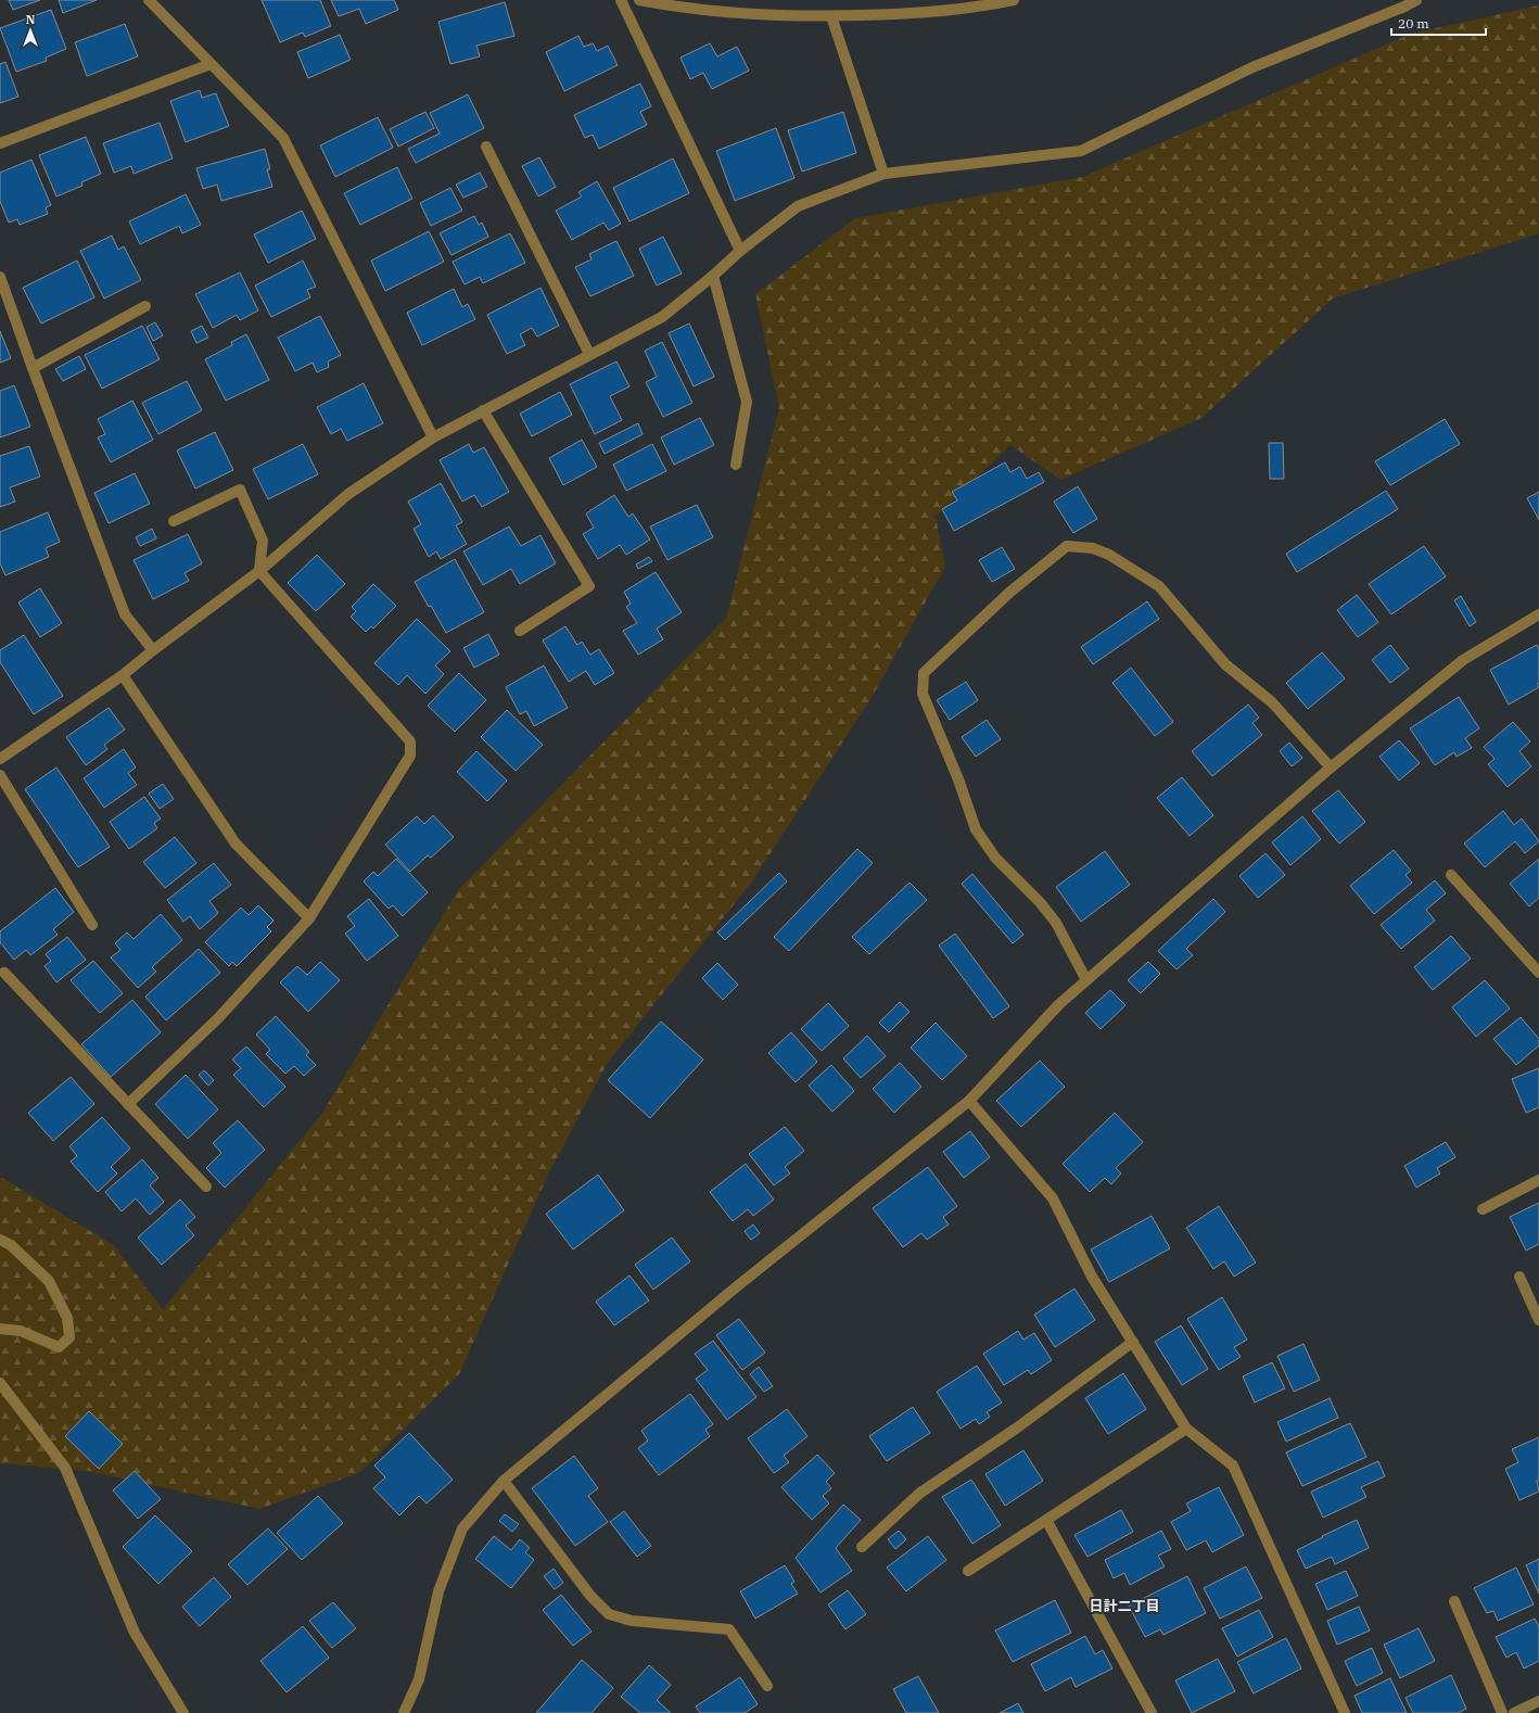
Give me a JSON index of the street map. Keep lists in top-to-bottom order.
{
  "districts": ["日計二丁目"],
  "scale_bar": "20 m",
  "north": "top"
}
